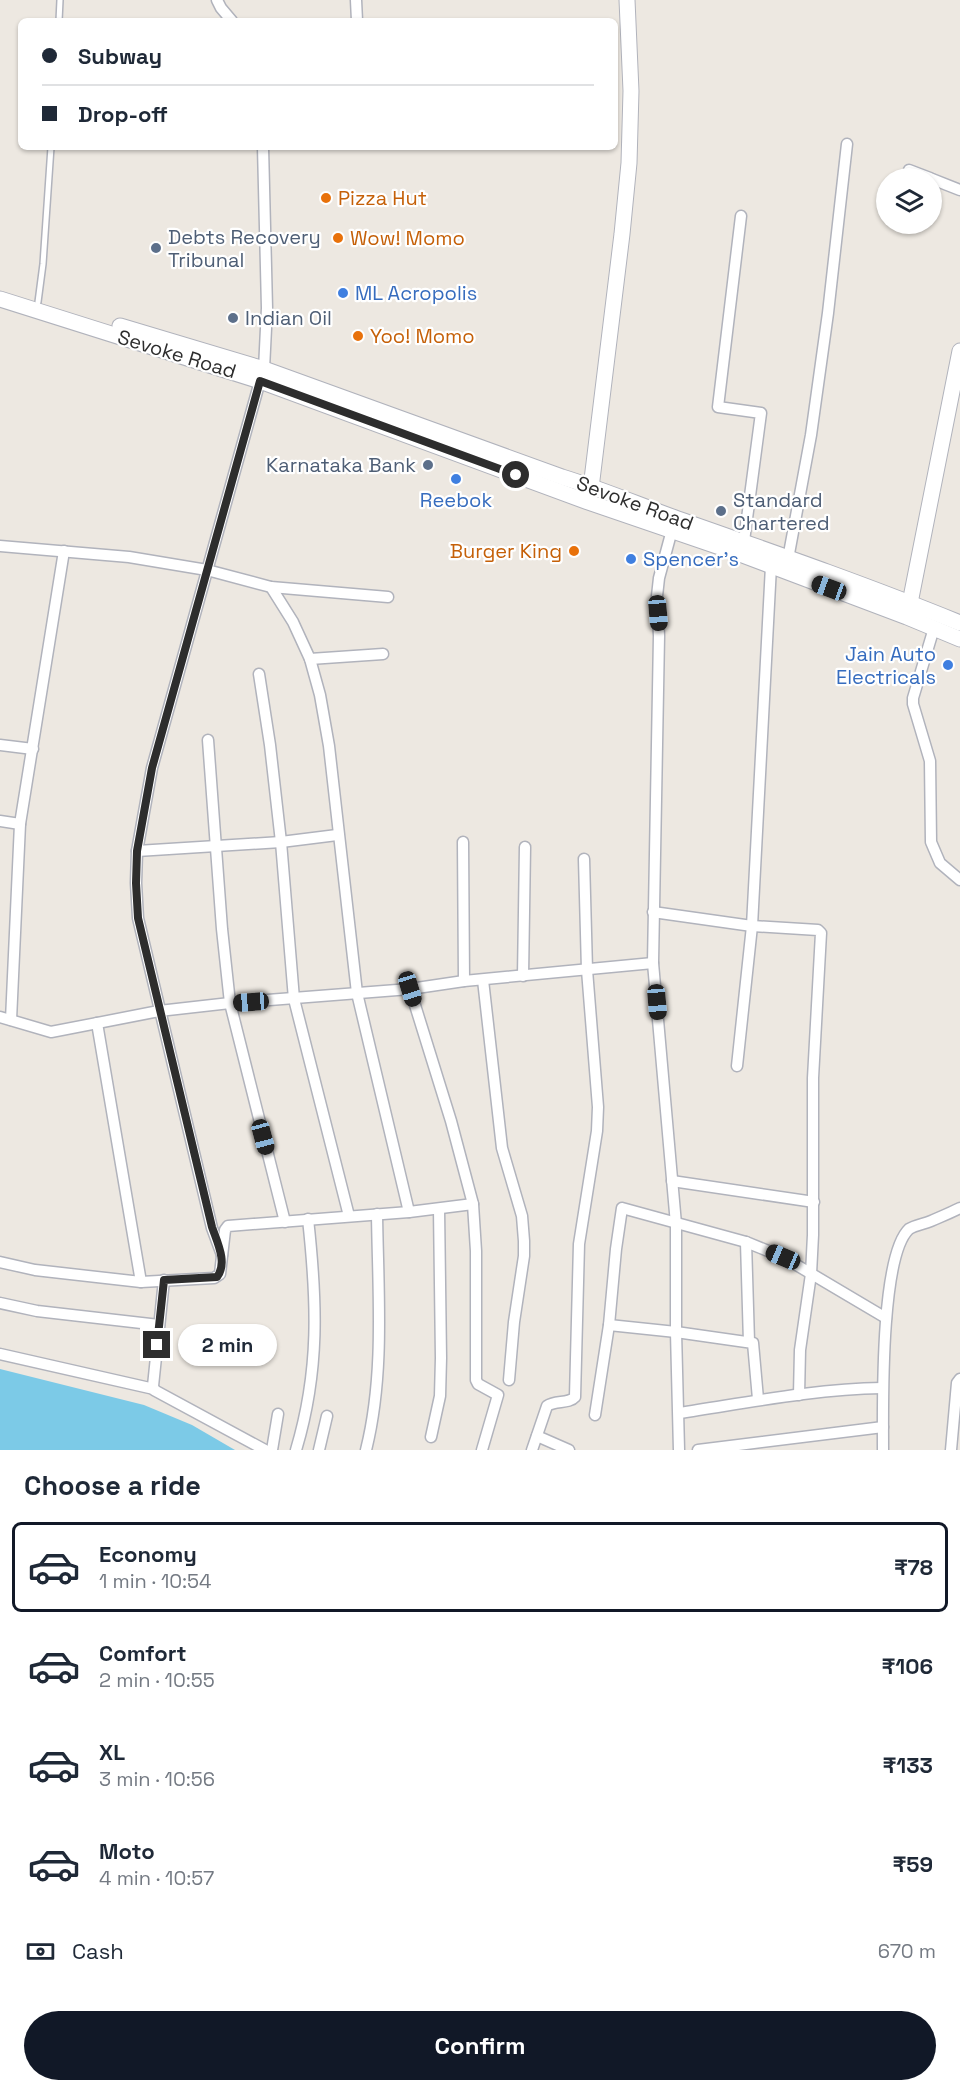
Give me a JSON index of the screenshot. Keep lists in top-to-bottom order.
{
  "streets": {
    "main road": ["Sevoke Road"]
  },
  "places": [
    "Pizza Hut",
    "Wow! Momo",
    "Debts Recovery Tribunal",
    "ML Acropolis",
    "Indian Oil",
    "Yoo! Momo",
    "Karnataka Bank",
    "Reebok",
    "Standard Chartered",
    "Burger King",
    "Spencer's",
    "Jain Auto Electricals"
  ],
  "page": {
    "banner": ["Subway", "Drop-off"],
    "bubble": "2 min",
    "heading": "Choose a ride",
    "list": [
      {
        "name": "Economy",
        "note": "1 min · 10:54",
        "value": "₹78"
      },
      {
        "name": "Comfort",
        "note": "2 min · 10:55",
        "value": "₹106"
      },
      {
        "name": "XL",
        "note": "3 min · 10:56",
        "value": "₹133"
      },
      {
        "name": "Moto",
        "note": "4 min · 10:57",
        "value": "₹59"
      }
    ],
    "pay": ["Cash", "670 m"],
    "buttons": "Confirm"
  }
}
